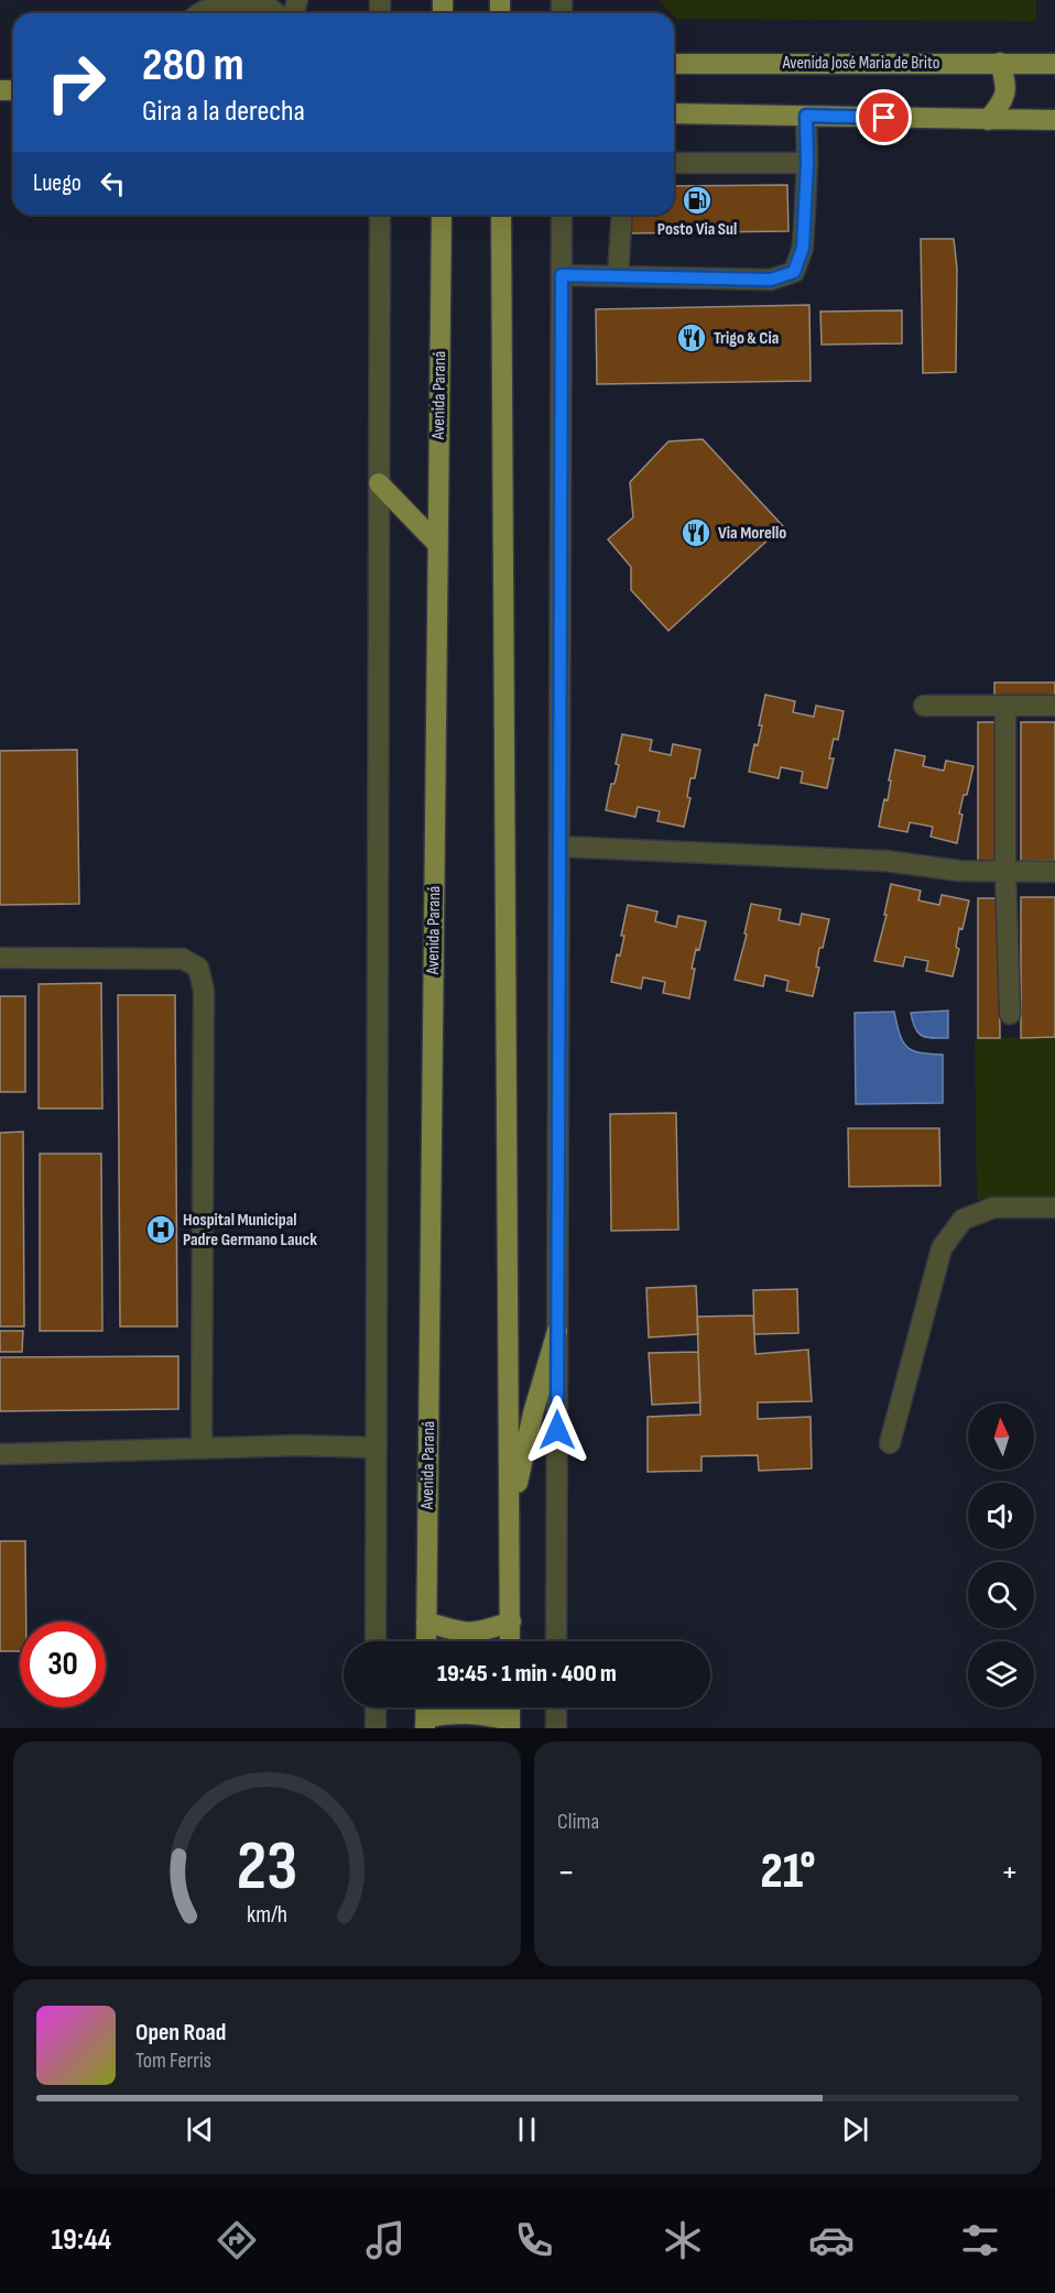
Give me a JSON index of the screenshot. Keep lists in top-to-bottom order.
{
  "streets": {
    "main road": ["Avenida José Maria de Brito", "Avenida Paraná"]
  },
  "places": {
    "fuel station": ["Posto Via Sul"],
    "restaurant": ["Trigo & Cia", "Via Morello"],
    "hospital": ["Hospital Municipal Padre Germano Lauck"]
  },
  "north": "top",
  "page": {
    "turn": ["280 m", "Gira a la derecha"],
    "then": "Luego",
    "limit": "30",
    "trip": "19:45 · 1 min · 400 m",
    "tile": "Clima",
    "heat": ["−", "21°", "+"],
    "song": ["Open Road", "Tom Ferris"],
    "tabs": "19:44",
    "gauge": ["23", "km/h"]
  }
}
